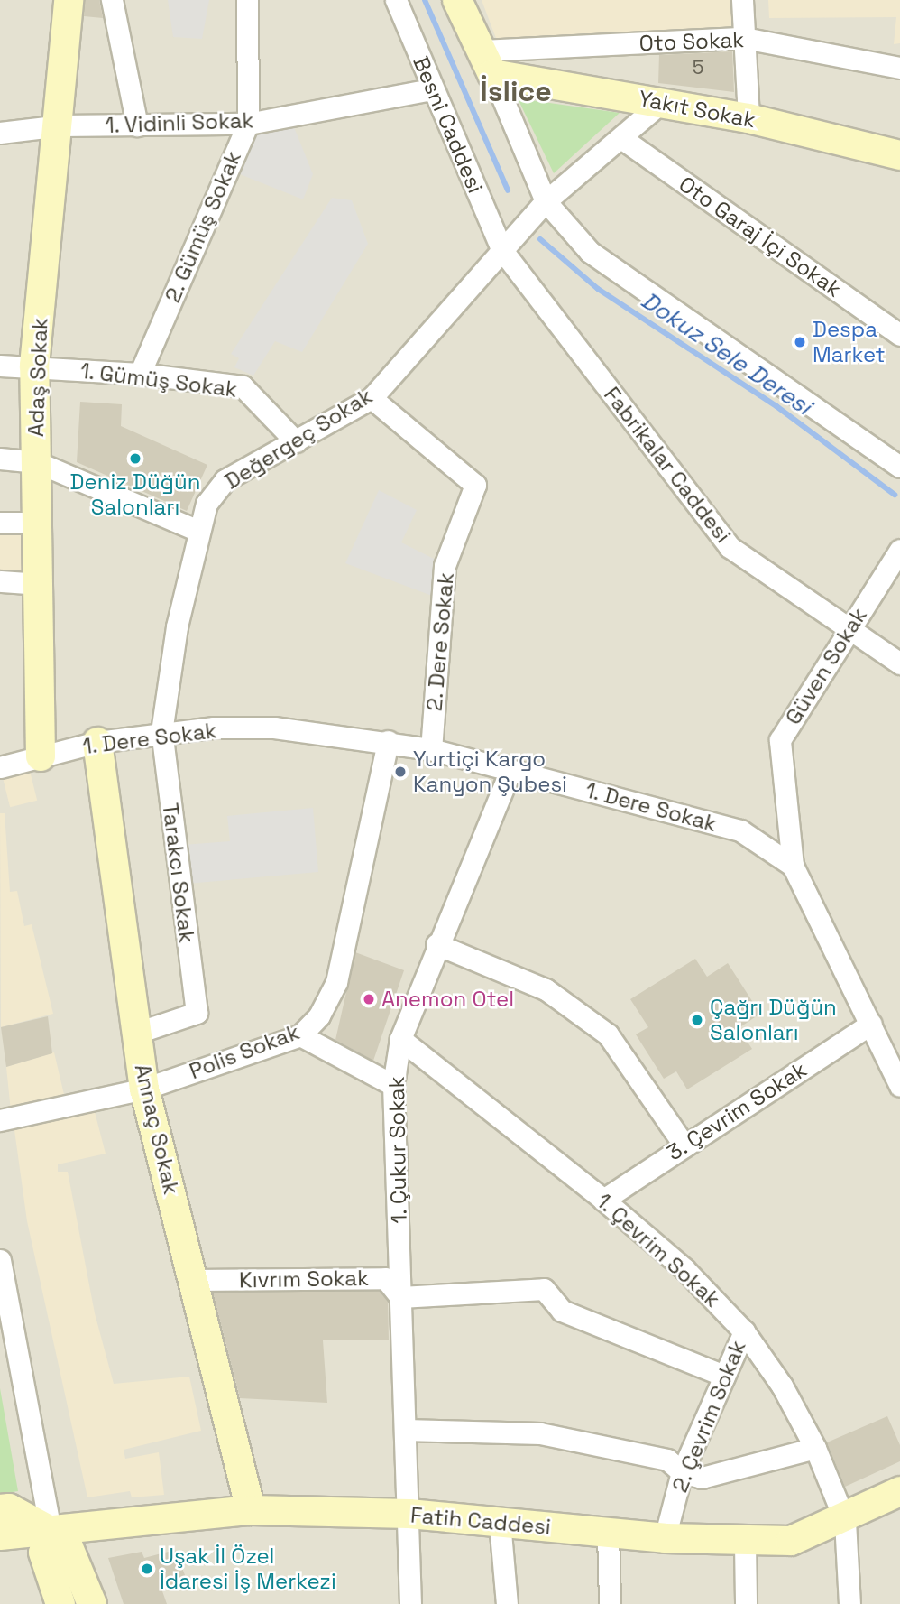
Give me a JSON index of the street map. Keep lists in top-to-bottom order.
{
  "streets": {
    "street": [
      "Oto Sokak",
      "Yakıt Sokak",
      "1. Vidinli Sokak",
      "Besni Caddesi",
      "2. Gümüş Sokak",
      "Oto Garaj İçi Sokak",
      "Adaş Sokak",
      "1. Gümüş Sokak",
      "Değergeç Sokak",
      "Fabrikalar Caddesi",
      "2. Dere Sokak",
      "Güven Sokak",
      "1. Dere Sokak",
      "Tarakcı Sokak",
      "Polis Sokak",
      "3. Çevrim Sokak",
      "Annaç Sokak",
      "1. Çukur Sokak",
      "1. Çevrim Sokak",
      "Kıvrım Sokak",
      "2. Çevrim Sokak",
      "Fatih Caddesi"
    ]
  },
  "crossings": [
    ["Oto Sokak", "Yakıt Sokak"],
    ["Yakıt Sokak", "Değergeç Sokak"],
    ["1. Vidinli Sokak", "Besni Caddesi"],
    ["1. Vidinli Sokak", "2. Gümüş Sokak"],
    ["1. Vidinli Sokak", "Adaş Sokak"],
    ["Besni Caddesi", "Değergeç Sokak"],
    ["Besni Caddesi", "Fabrikalar Caddesi"],
    ["2. Gümüş Sokak", "1. Gümüş Sokak"],
    ["Oto Garaj İçi Sokak", "Değergeç Sokak"],
    ["Adaş Sokak", "1. Gümüş Sokak"],
    ["Adaş Sokak", "1. Dere Sokak"],
    ["1. Gümüş Sokak", "Değergeç Sokak"],
    ["Değergeç Sokak", "Fabrikalar Caddesi"],
    ["Değergeç Sokak", "2. Dere Sokak"],
    ["Değergeç Sokak", "1. Dere Sokak"],
    ["Değergeç Sokak", "Tarakcı Sokak"],
    ["Fabrikalar Caddesi", "Güven Sokak"],
    ["2. Dere Sokak", "1. Dere Sokak"],
    ["Güven Sokak", "1. Dere Sokak"],
    ["1. Dere Sokak", "Tarakcı Sokak"],
    ["1. Dere Sokak", "Polis Sokak"],
    ["1. Dere Sokak", "3. Çevrim Sokak"],
    ["1. Dere Sokak", "Annaç Sokak"],
    ["1. Dere Sokak", "1. Çukur Sokak"],
    ["Tarakcı Sokak", "Annaç Sokak"],
    ["Polis Sokak", "Annaç Sokak"],
    ["3. Çevrim Sokak", "1. Çevrim Sokak"],
    ["Annaç Sokak", "Kıvrım Sokak"],
    ["Annaç Sokak", "Fatih Caddesi"],
    ["1. Çukur Sokak", "1. Çevrim Sokak"],
    ["1. Çukur Sokak", "Kıvrım Sokak"],
    ["1. Çukur Sokak", "Fatih Caddesi"],
    ["1. Çevrim Sokak", "2. Çevrim Sokak"],
    ["1. Çevrim Sokak", "Fatih Caddesi"],
    ["Kıvrım Sokak", "2. Çevrim Sokak"],
    ["2. Çevrim Sokak", "Fatih Caddesi"]
  ],
  "districts": ["İslice"],
  "water": ["Dokuz Sele Deresi"],
  "places": [
    "Despa Market",
    "Deniz Düğün Salonları",
    "Yurtiçi Kargo Kanyon Şubesi",
    "Anemon Otel",
    "Çağrı Düğün Salonları",
    "Uşak İl Özel İdaresi İş Merkezi"
  ],
  "house_numbers": ["5"]
}
